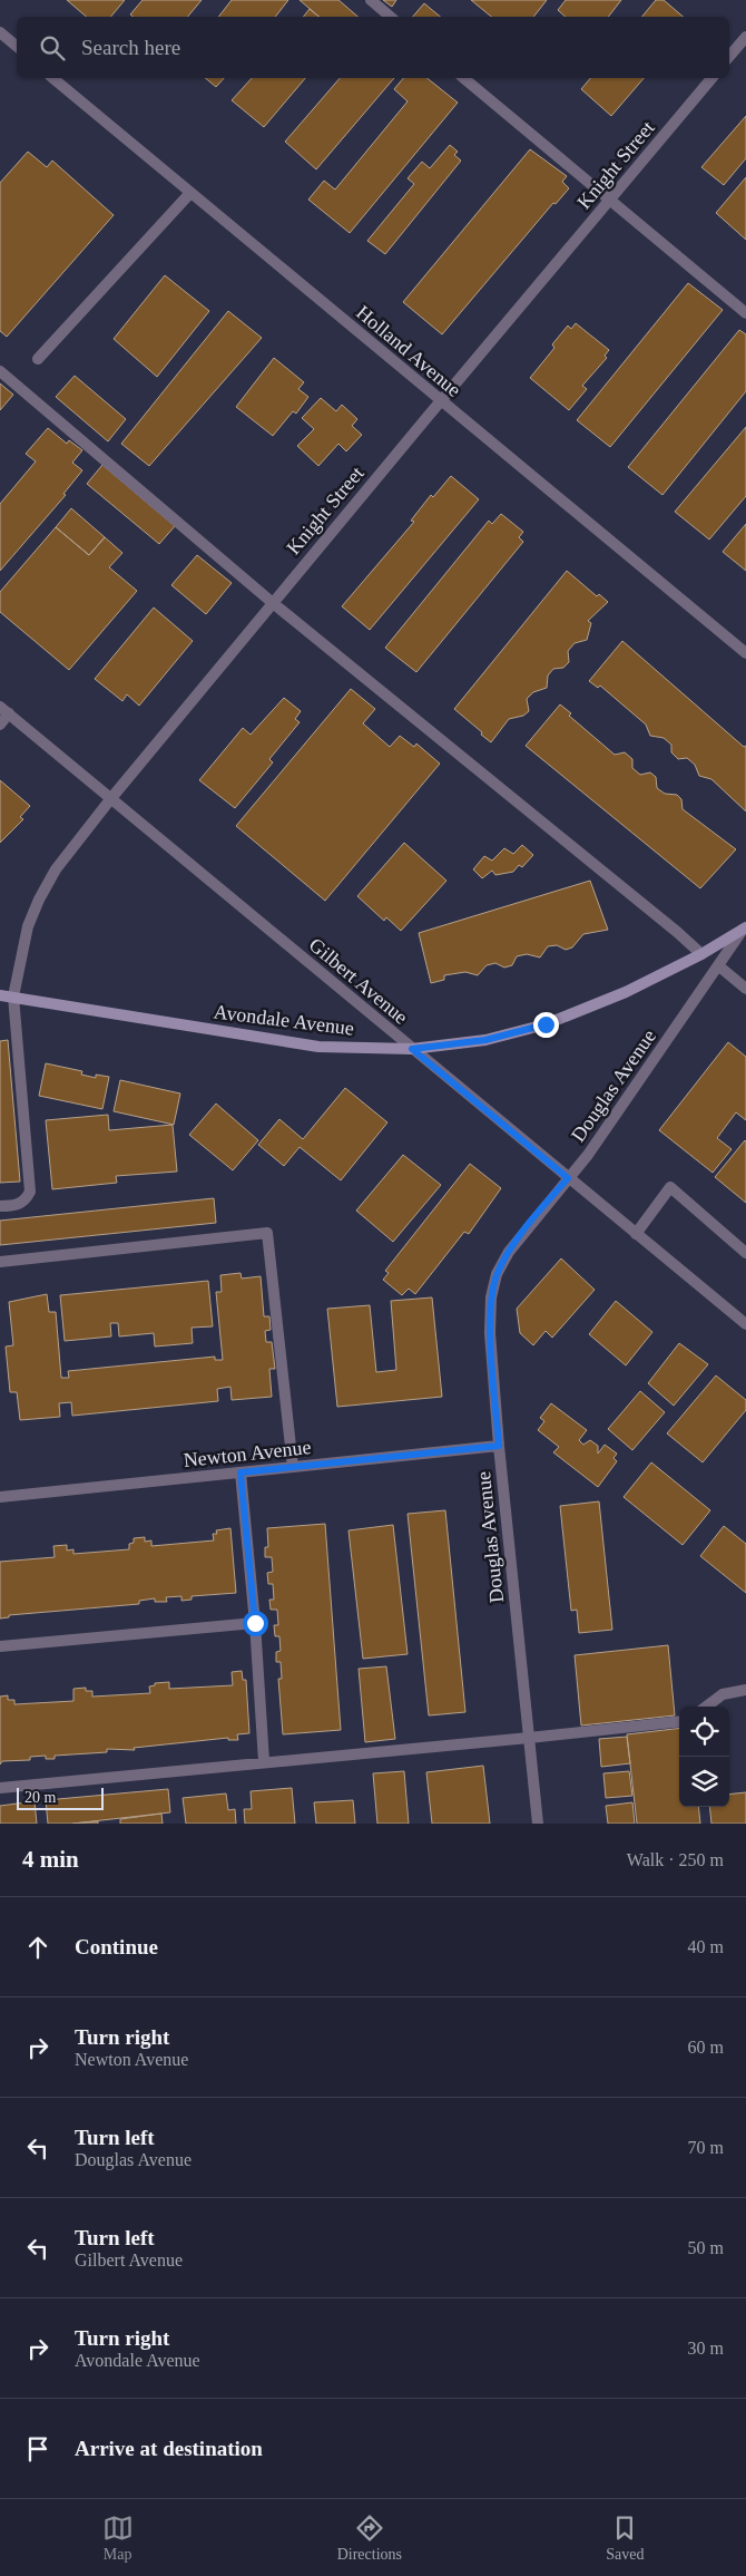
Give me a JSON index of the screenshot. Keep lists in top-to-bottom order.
{
  "streets": {
    "main road": ["Avondale Avenue"],
    "street": [
      "Knight Street",
      "Holland Avenue",
      "Gilbert Avenue",
      "Douglas Avenue",
      "Newton Avenue"
    ]
  },
  "crossings": [
    ["Knight Street", "Holland Avenue"],
    ["Knight Street", "Gilbert Avenue"],
    ["Knight Street", "Avondale Avenue"],
    ["Gilbert Avenue", "Avondale Avenue"],
    ["Gilbert Avenue", "Douglas Avenue"],
    ["Avondale Avenue", "Douglas Avenue"],
    ["Douglas Avenue", "Newton Avenue"]
  ],
  "scale_bar": "20 m",
  "page": {
    "search": "Search here",
    "scale": "20 m",
    "heading": ["4 min", "Walk · 250 m"],
    "list": [
      ["Continue", "40 m"],
      ["Turn right", "Newton Avenue", "60 m"],
      ["Turn left", "Douglas Avenue", "70 m"],
      ["Turn left", "Gilbert Avenue", "50 m"],
      ["Turn right", "Avondale Avenue", "30 m"],
      "Arrive at destination"
    ],
    "nav": ["Map", "Directions", "Saved"]
  }
}
